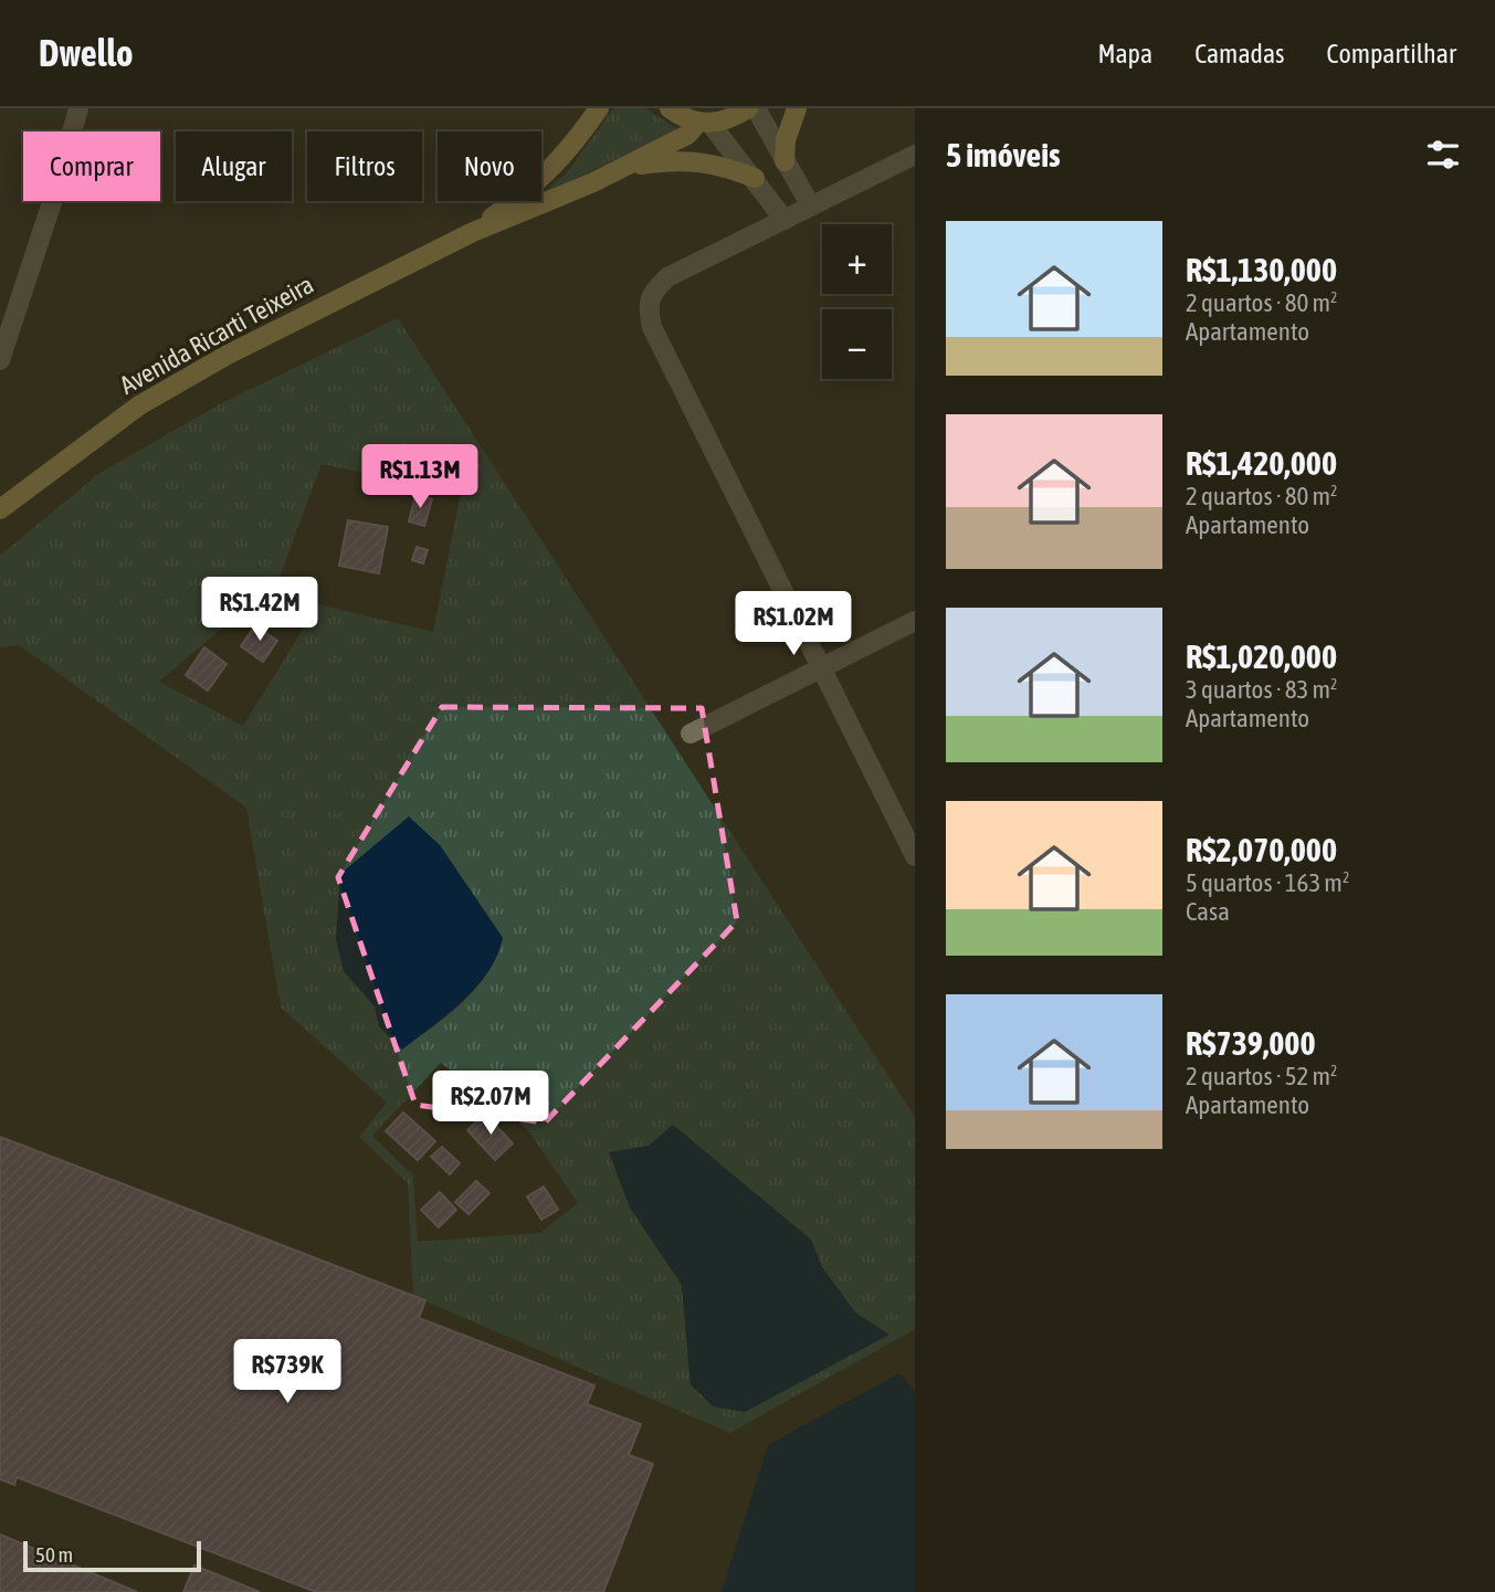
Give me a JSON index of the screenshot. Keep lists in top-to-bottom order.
{
  "streets": {
    "main road": ["Avenida Ricarti Teixeira"]
  },
  "scale_bar": "50 m",
  "page": {
    "header": "Dwello",
    "nav": ["Mapa", "Camadas", "Compartilhar"],
    "heading": "5 imóveis",
    "chip": [
      "Comprar",
      "Alugar",
      "Filtros",
      "Novo"
    ],
    "list": [
      {
        "name": "R$1,130,000",
        "note": "2 quartos · 80 m² · Apartamento"
      },
      {
        "name": "R$1,420,000",
        "note": "2 quartos · 80 m² · Apartamento"
      },
      {
        "name": "R$1,020,000",
        "note": "3 quartos · 83 m² · Apartamento"
      },
      {
        "name": "R$2,070,000",
        "note": "5 quartos · 163 m² · Casa"
      },
      {
        "name": "R$739,000",
        "note": "2 quartos · 52 m² · Apartamento"
      }
    ],
    "map_buttons": ["+", "−"],
    "price": [
      "R$1.13M",
      "R$1.42M",
      "R$1.02M",
      "R$2.07M",
      "R$739K"
    ],
    "scale": "50 m"
  }
}
